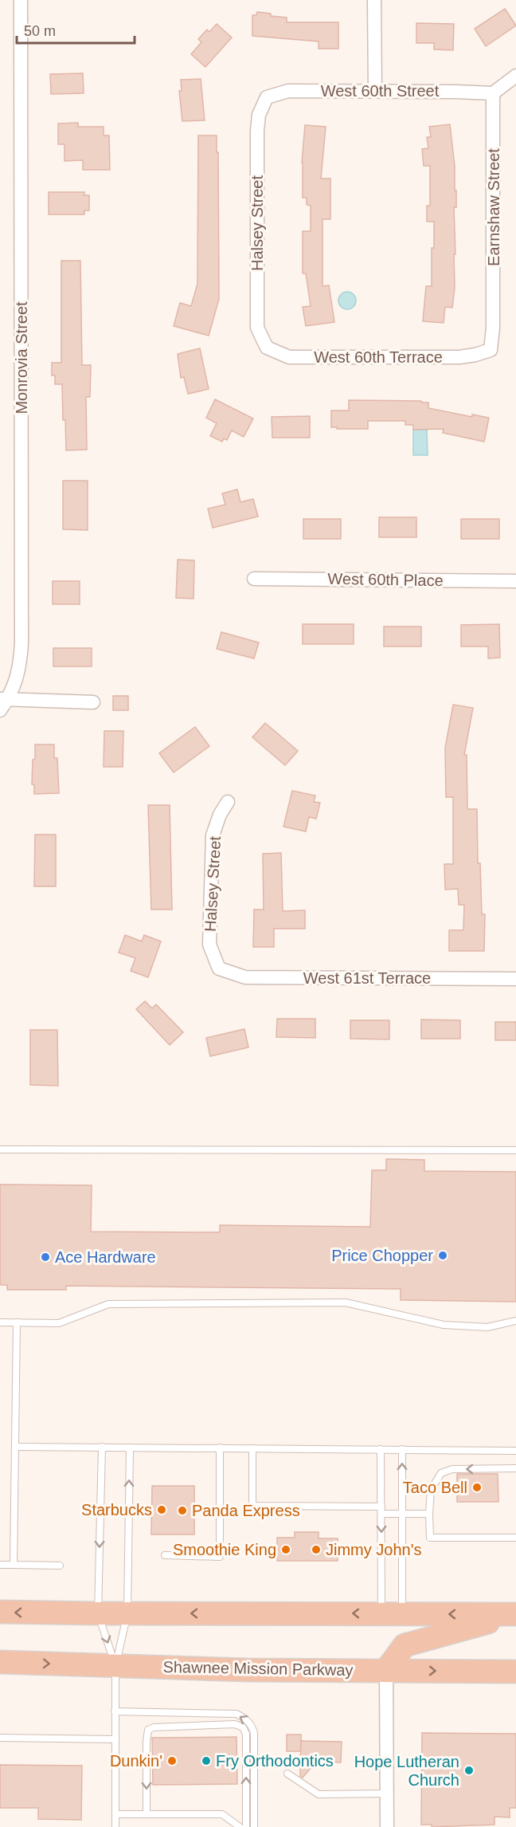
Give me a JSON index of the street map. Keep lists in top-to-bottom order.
{
  "streets": {
    "highway": ["Shawnee Mission Parkway"],
    "street": [
      "West 60th Street",
      "Earnshaw Street",
      "Halsey Street",
      "West 60th Terrace",
      "Monrovia Street",
      "West 60th Place",
      "West 61st Terrace"
    ]
  },
  "crossings": [
    ["West 60th Street", "Earnshaw Street"],
    ["West 60th Street", "Halsey Street"],
    ["Earnshaw Street", "West 60th Terrace"],
    ["Halsey Street", "West 60th Terrace"],
    ["Halsey Street", "West 61st Terrace"]
  ],
  "places": [
    "Price Chopper",
    "Ace Hardware",
    "Taco Bell",
    "Starbucks",
    "Panda Express",
    "Smoothie King",
    "Jimmy John's",
    "Dunkin'",
    "Fry Orthodontics",
    "Hope Lutheran Church"
  ],
  "scale_bar": "50 m"
}
